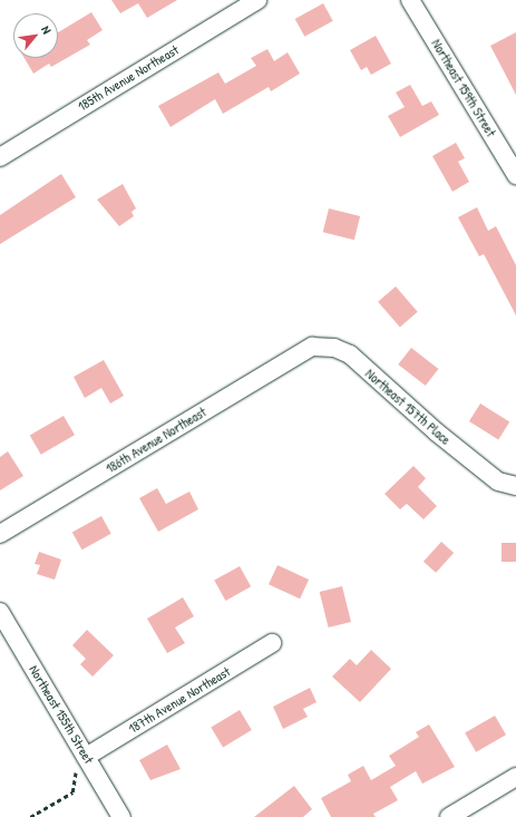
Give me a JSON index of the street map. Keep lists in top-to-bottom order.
{
  "streets": {
    "street": [
      "185th Avenue Northeast",
      "Northeast 159th Street",
      "Northeast 157th Place",
      "186th Avenue Northeast",
      "187th Avenue Northeast",
      "Northeast 155th Street"
    ]
  },
  "crossings": [
    ["Northeast 157th Place", "186th Avenue Northeast"],
    ["187th Avenue Northeast", "Northeast 155th Street"]
  ],
  "north": "top right"
}
